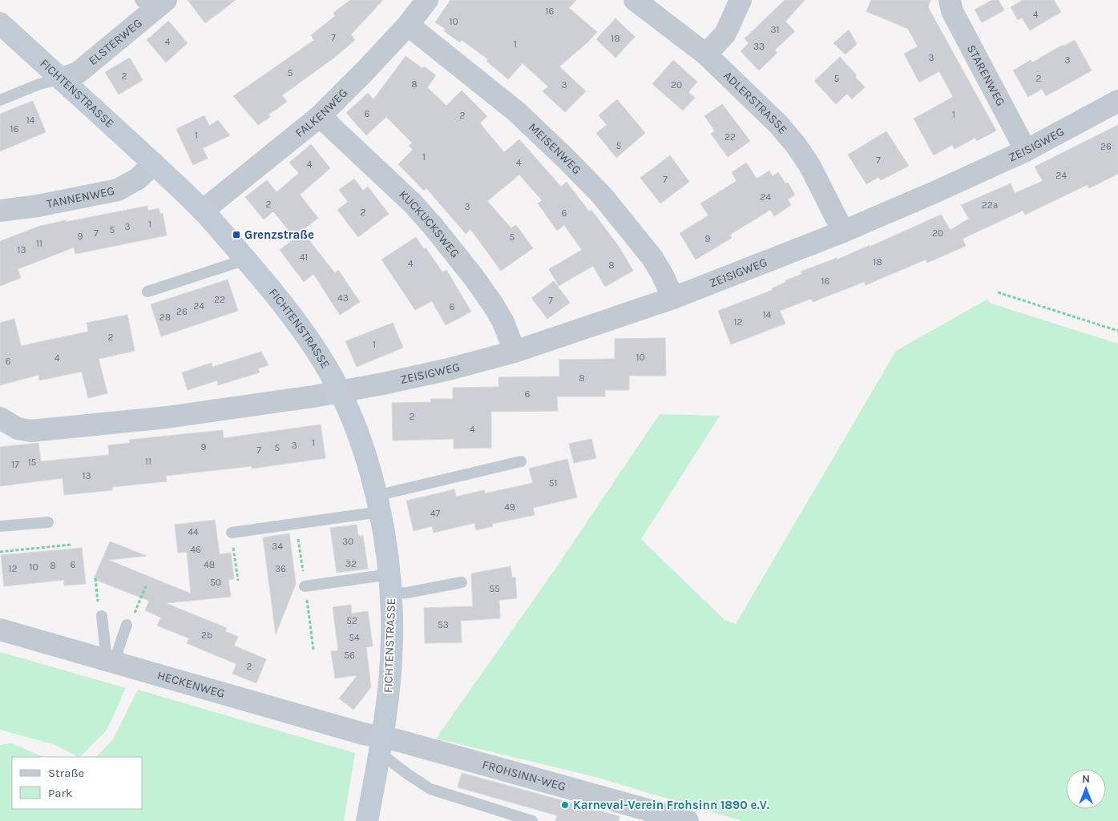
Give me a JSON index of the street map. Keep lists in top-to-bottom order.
{
  "streets": {
    "street": [
      "ELSTERWEG",
      "STARENWEG",
      "FICHTENSTRASSE",
      "ADLERSTRASSE",
      "FALKENWEG",
      "ZEISIGWEG",
      "MEISENWEG",
      "TANNENWEG",
      "KUCKUCKSWEG",
      "HECKENWEG",
      "FROHSINN-WEG"
    ]
  },
  "crossings": [
    ["ELSTERWEG", "FICHTENSTRASSE"],
    ["STARENWEG", "ZEISIGWEG"],
    ["FICHTENSTRASSE", "FALKENWEG"],
    ["FICHTENSTRASSE", "ZEISIGWEG"],
    ["FICHTENSTRASSE", "TANNENWEG"],
    ["FICHTENSTRASSE", "HECKENWEG"],
    ["FICHTENSTRASSE", "FROHSINN-WEG"],
    ["ADLERSTRASSE", "ZEISIGWEG"],
    ["FALKENWEG", "MEISENWEG"],
    ["FALKENWEG", "KUCKUCKSWEG"],
    ["ZEISIGWEG", "MEISENWEG"],
    ["ZEISIGWEG", "KUCKUCKSWEG"],
    ["HECKENWEG", "FROHSINN-WEG"]
  ],
  "places": {
    "transit": ["Grenzstraße"],
    "other": ["Karneval-Verein Frohsinn 1890 e.V."]
  },
  "house_numbers": [
    "16",
    "4",
    "10",
    "31",
    "7",
    "18",
    "4",
    "1",
    "33",
    "3",
    "3",
    "5",
    "2",
    "5",
    "2",
    "8",
    "3",
    "20",
    "6",
    "1",
    "2",
    "14",
    "16",
    "1",
    "22",
    "5",
    "26",
    "1",
    "7",
    "4",
    "4",
    "24",
    "7",
    "24",
    "2",
    "22a",
    "3",
    "2",
    "6",
    "1",
    "3",
    "5",
    "7",
    "20",
    "9",
    "5",
    "9",
    "11",
    "13",
    "41",
    "18",
    "4",
    "8",
    "16",
    "43",
    "22",
    "7",
    "24",
    "6",
    "26",
    "14",
    "28",
    "12",
    "2",
    "1",
    "10",
    "4",
    "6",
    "8",
    "6",
    "2",
    "4",
    "1",
    "3",
    "9",
    "5",
    "7",
    "11",
    "15",
    "17",
    "13",
    "51",
    "49",
    "47",
    "44",
    "30",
    "34",
    "46",
    "32",
    "6",
    "48",
    "8",
    "10",
    "12",
    "36",
    "50",
    "55",
    "52",
    "53",
    "2b",
    "54",
    "56",
    "2"
  ],
  "legend": ["Straße", "Park"],
  "north": "top"
}
